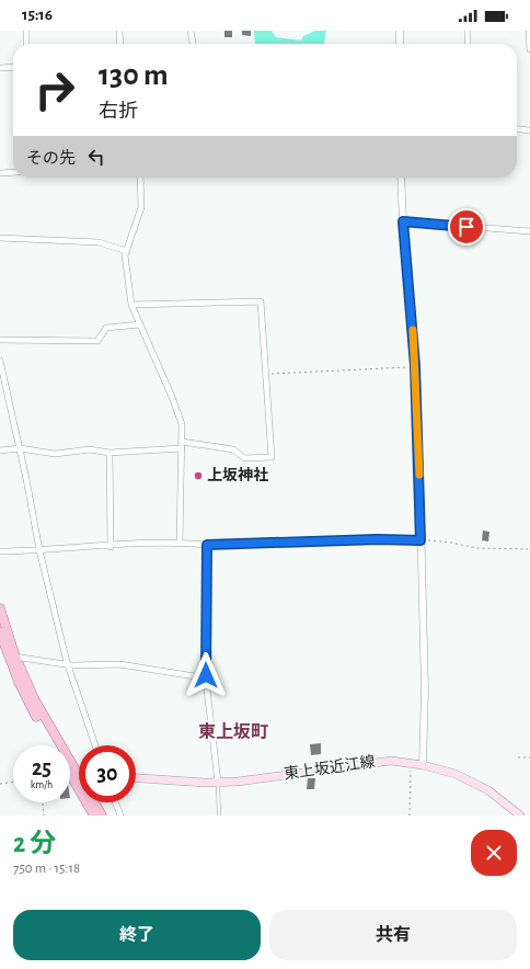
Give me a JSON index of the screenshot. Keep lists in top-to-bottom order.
{
  "streets": {
    "main road": ["東上坂近江線"]
  },
  "districts": ["東上坂町"],
  "places": ["上坂神社"],
  "page": {
    "status": "15:16",
    "turn": ["130 m", "右折"],
    "then": "その先",
    "speed": "25 km/h",
    "limit": "30",
    "heading": ["2 分", "750 m · 15:18"],
    "buttons": ["終了", "共有"]
  }
}
